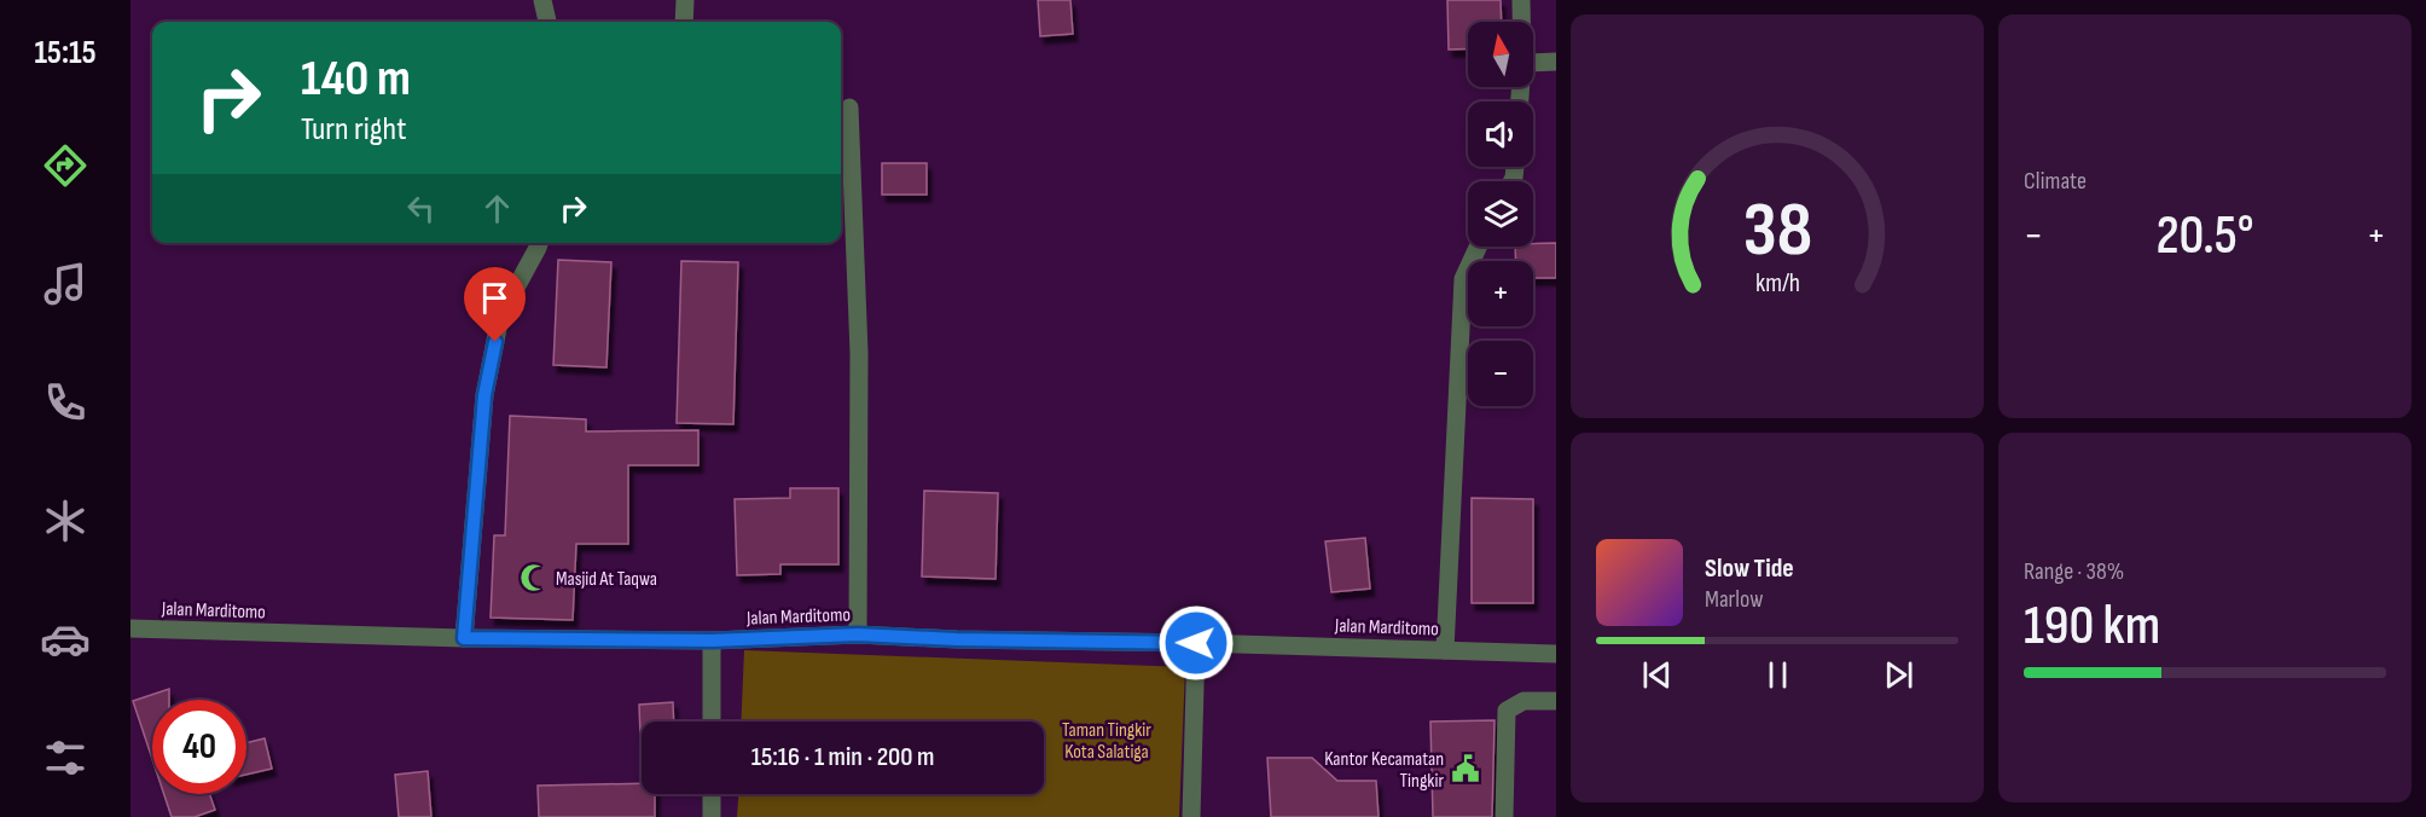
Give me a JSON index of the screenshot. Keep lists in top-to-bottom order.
{
  "streets": {
    "street": ["Jalan Marditomo"]
  },
  "parks": ["Taman Tingkir Kota Salatiga"],
  "places": {
    "mosque": ["Masjid At Taqwa"],
    "public building": ["Kantor Kecamatan Tingkir"]
  },
  "north": "top",
  "page": {
    "tabs": "15:15",
    "tile": [
      "Climate",
      ["Range · 38%", "190 km"]
    ],
    "map_buttons": ["+", "−"],
    "turn": ["140 m", "Turn right"],
    "heat": ["−", "20.5°", "+"],
    "song": ["Slow Tide", "Marlow"],
    "limit": "40",
    "trip": "15:16 · 1 min · 200 m",
    "gauge": ["38", "km/h"]
  }
}
